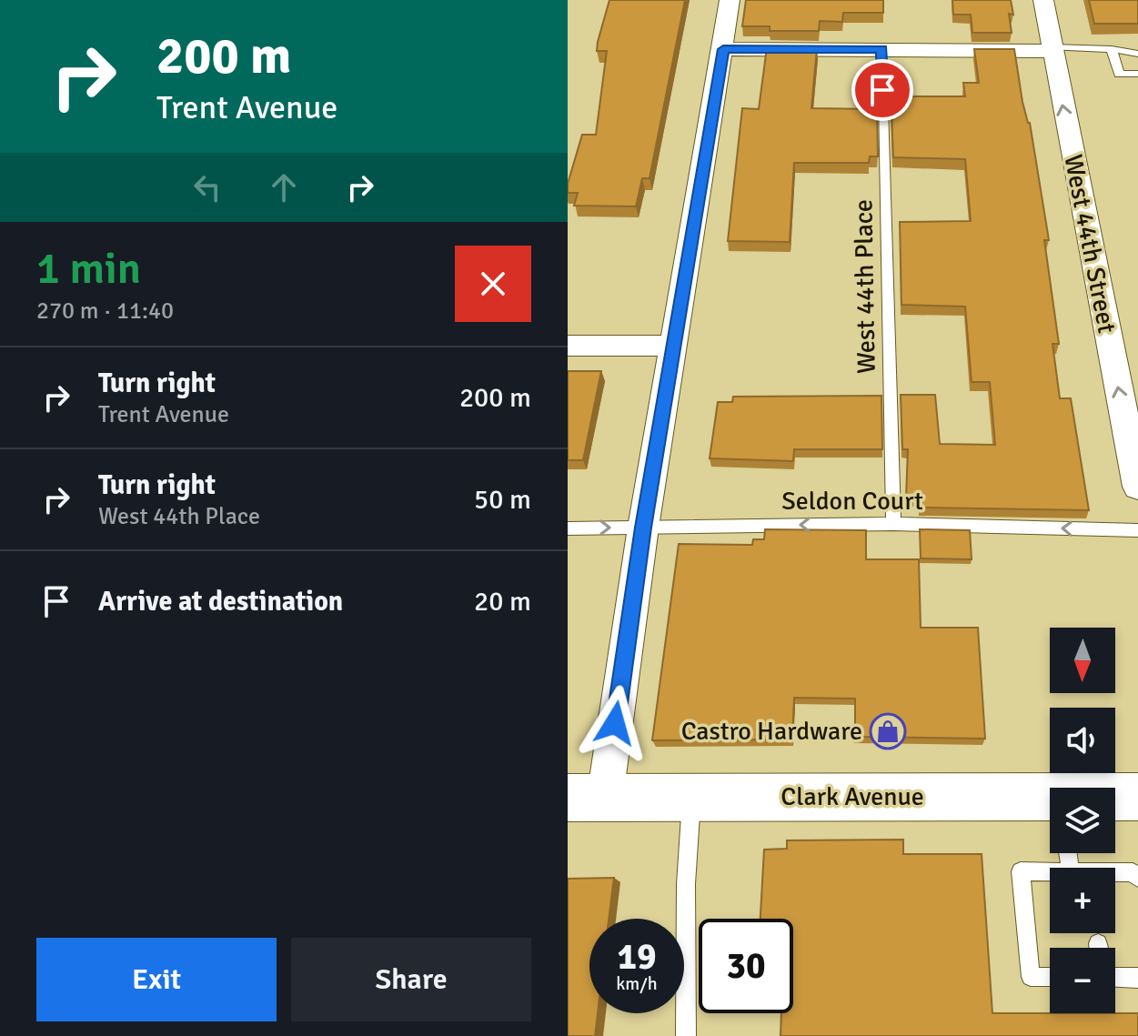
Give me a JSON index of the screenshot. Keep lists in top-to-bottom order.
{
  "streets": {
    "street": ["West 44th Street", "Clark Avenue"],
    "lane": ["West 44th Place", "Seldon Court"]
  },
  "crossings": [
    ["West 44th Place", "Seldon Court"]
  ],
  "one_way": ["West 44th Street"],
  "places": {
    "shop": ["Castro Hardware"]
  },
  "north": "bottom",
  "page": {
    "turn": ["200 m", "Trent Avenue"],
    "heading": ["1 min", "270 m · 11:40"],
    "list": [
      {
        "name": "Turn right",
        "note": "Trent Avenue",
        "value": "200 m"
      },
      {
        "name": "Turn right",
        "note": "West 44th Place",
        "value": "50 m"
      },
      {
        "name": "Arrive at destination",
        "value": "20 m"
      }
    ],
    "map_buttons": ["+", "−"],
    "speed": "19 km/h",
    "limit": "30",
    "buttons": ["Exit", "Share"]
  }
}
